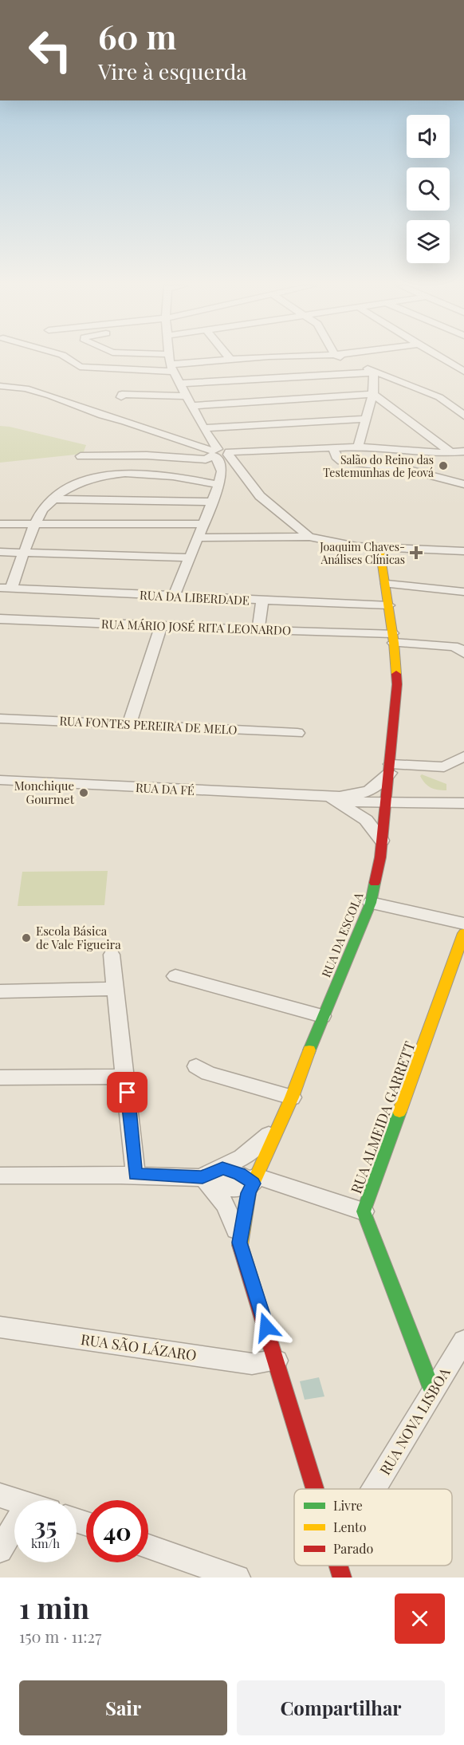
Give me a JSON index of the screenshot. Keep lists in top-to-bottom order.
{
  "streets": {
    "street": [
      "RUA DA LIBERDADE",
      "RUA MÁRIO JOSÉ RITA LEONARDO",
      "RUA FONTES PEREIRA DE MELO",
      "RUA DA FÉ",
      "RUA DA ESCOLA",
      "RUA ALMEIDA GARRETT",
      "RUA SÃO LÁZARO",
      "RUA NOVA LISBOA"
    ]
  },
  "crossings": [
    ["RUA DA LIBERDADE", "RUA DA ESCOLA"],
    ["RUA MÁRIO JOSÉ RITA LEONARDO", "RUA DA ESCOLA"],
    ["RUA DA FÉ", "RUA DA ESCOLA"],
    ["RUA ALMEIDA GARRETT", "RUA NOVA LISBOA"]
  ],
  "places": {
    "other": ["Salão do Reino das Testemunhas de Jeová", "Monchique Gourmet", "Escola Básica de Vale Figueira"],
    "health": ["Joaquim Chaves- Análises Clínicas"]
  },
  "legend": ["Livre", "Lento", "Parado"],
  "page": {
    "turn": ["60 m", "Vire à esquerda"],
    "speed": "35 km/h",
    "limit": "40",
    "heading": ["1 min", "150 m · 11:27"],
    "buttons": ["Sair", "Compartilhar"]
  }
}
